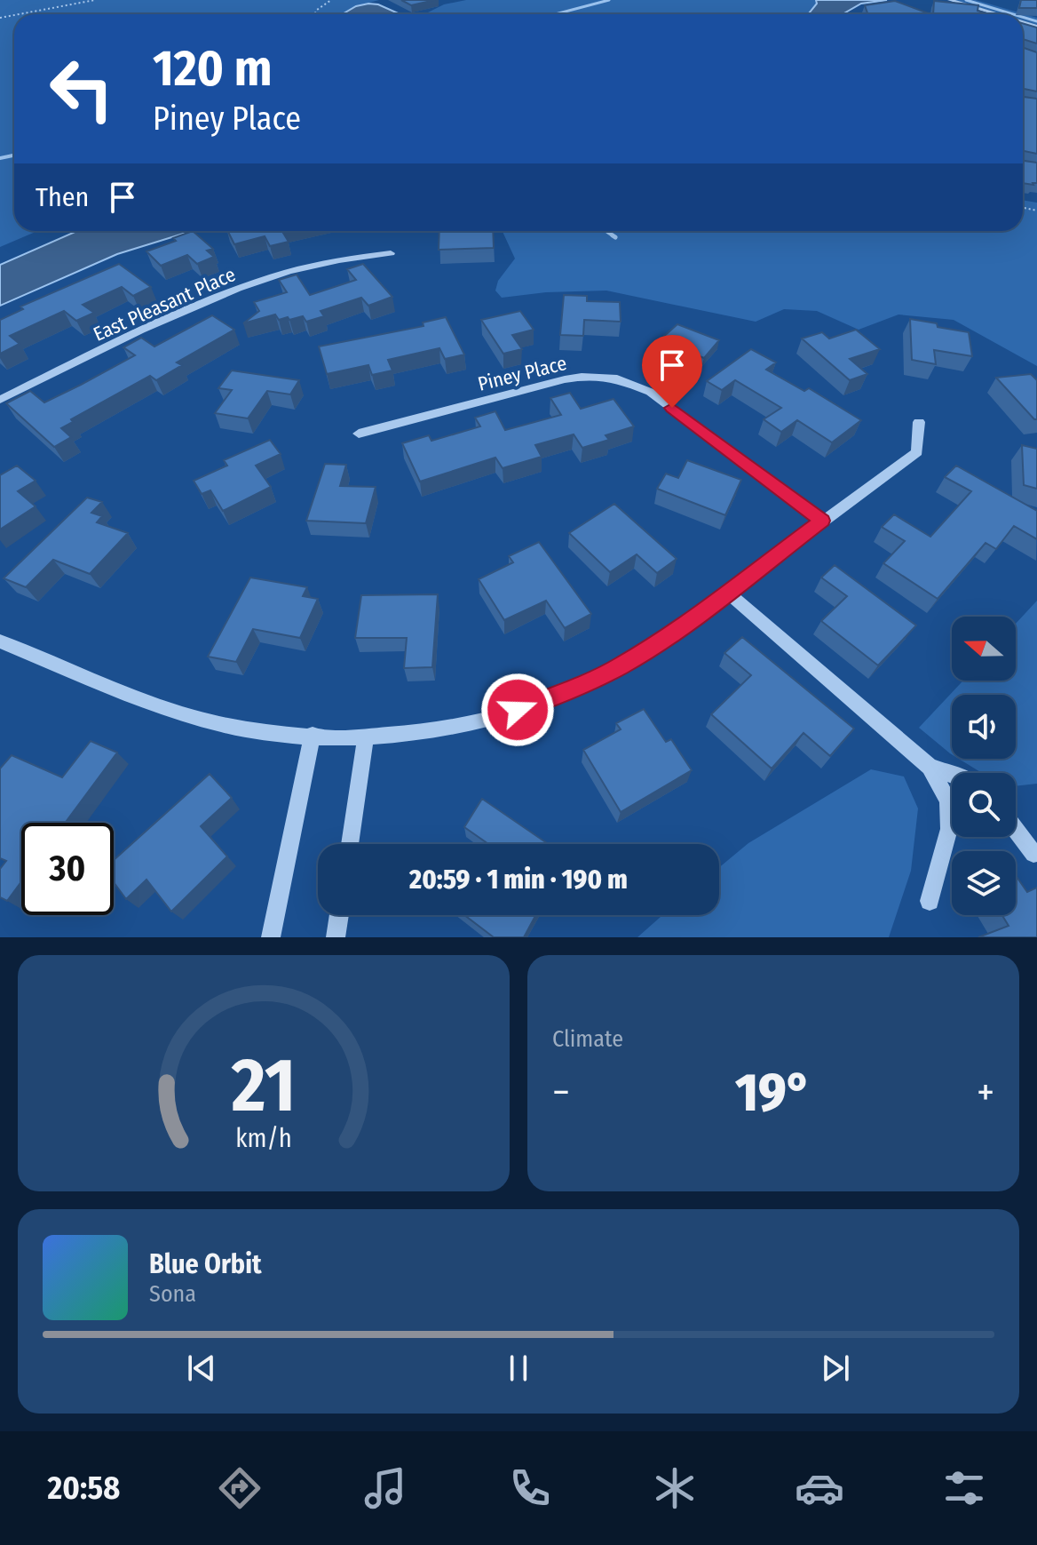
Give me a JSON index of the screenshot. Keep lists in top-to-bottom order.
{
  "streets": {
    "street": ["East Pleasant Place", "Piney Place"]
  },
  "north": "left",
  "page": {
    "turn": ["120 m", "Piney Place"],
    "then": "Then",
    "limit": "30",
    "trip": "20:59 · 1 min · 190 m",
    "tile": "Climate",
    "heat": ["−", "19°", "+"],
    "song": ["Blue Orbit", "Sona"],
    "tabs": "20:58",
    "gauge": ["21", "km/h"]
  }
}
